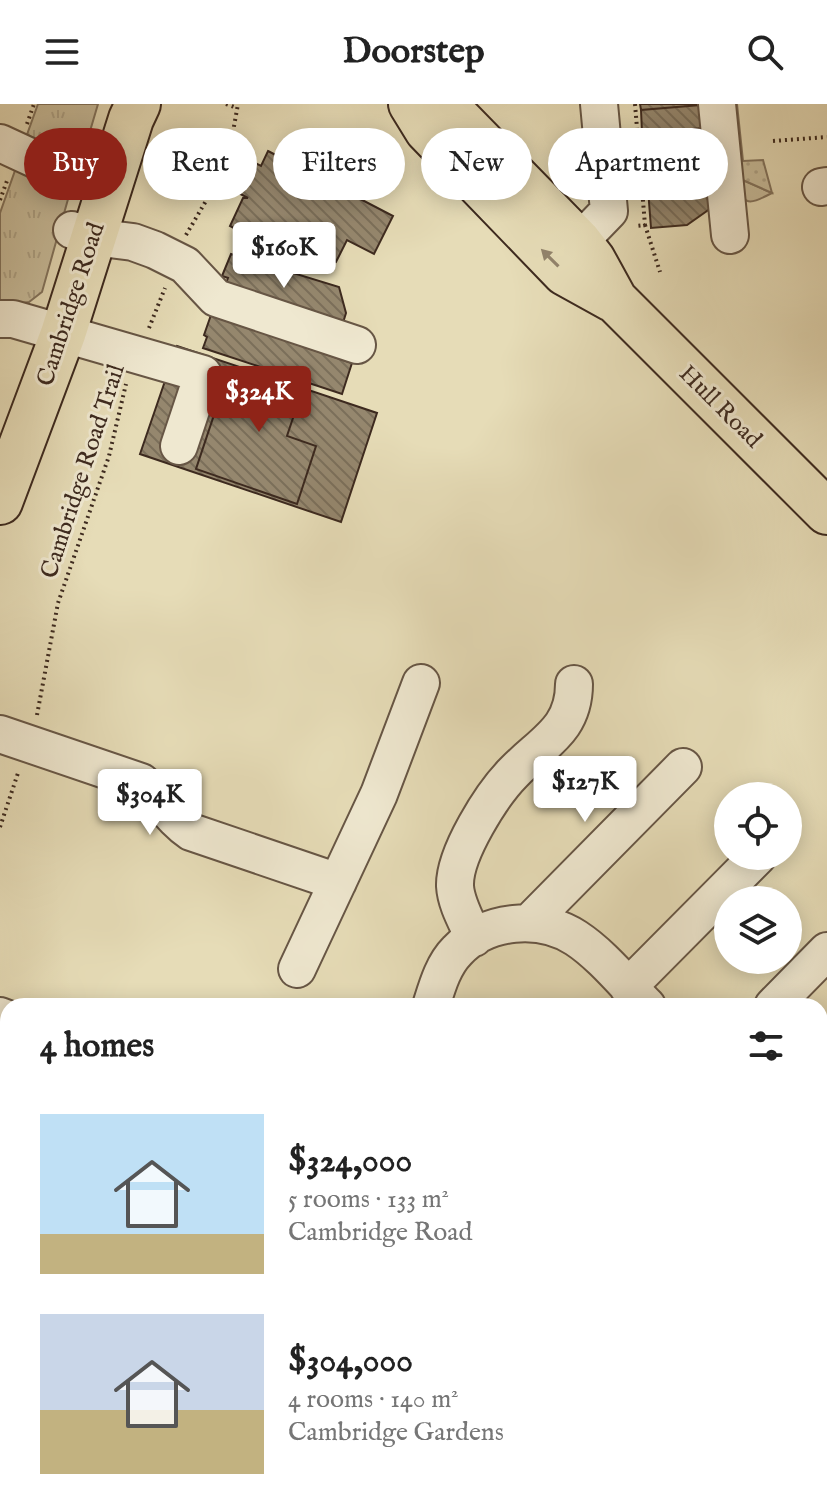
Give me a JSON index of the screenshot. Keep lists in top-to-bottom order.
{
  "streets": {
    "main road": ["Cambridge Road", "Hull Road"],
    "path": ["Cambridge Road Trail"]
  },
  "page": {
    "header": "Doorstep",
    "chip": [
      "Buy",
      "Rent",
      "Filters",
      "New",
      "Apartment"
    ],
    "price": [
      "$160K",
      "$324K",
      "$127K",
      "$304K"
    ],
    "heading": "4 homes",
    "list": [
      {
        "name": "$324,000",
        "note": "5 rooms · 133 m² · Cambridge Road"
      },
      {
        "name": "$304,000",
        "note": "4 rooms · 140 m² · Cambridge Gardens"
      }
    ]
  }
}
